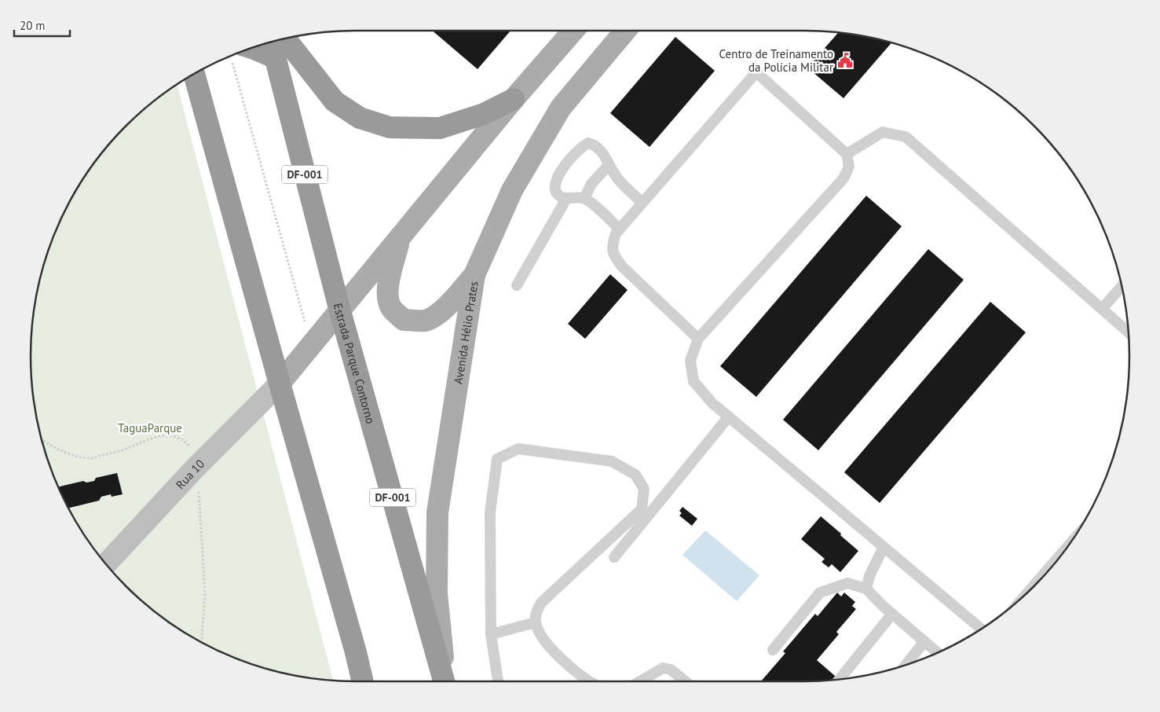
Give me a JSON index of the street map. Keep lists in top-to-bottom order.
{
  "streets": {
    "highway": ["DF-001", "Estrada Parque Contorno"],
    "main road": ["Avenida Hélio Prates"],
    "street": ["Rua 10"]
  },
  "parks": ["TaguaParque"],
  "places": {
    "public building": ["Centro de Treinamento da Polícia Militar"]
  },
  "scale_bar": "20 m"
}
